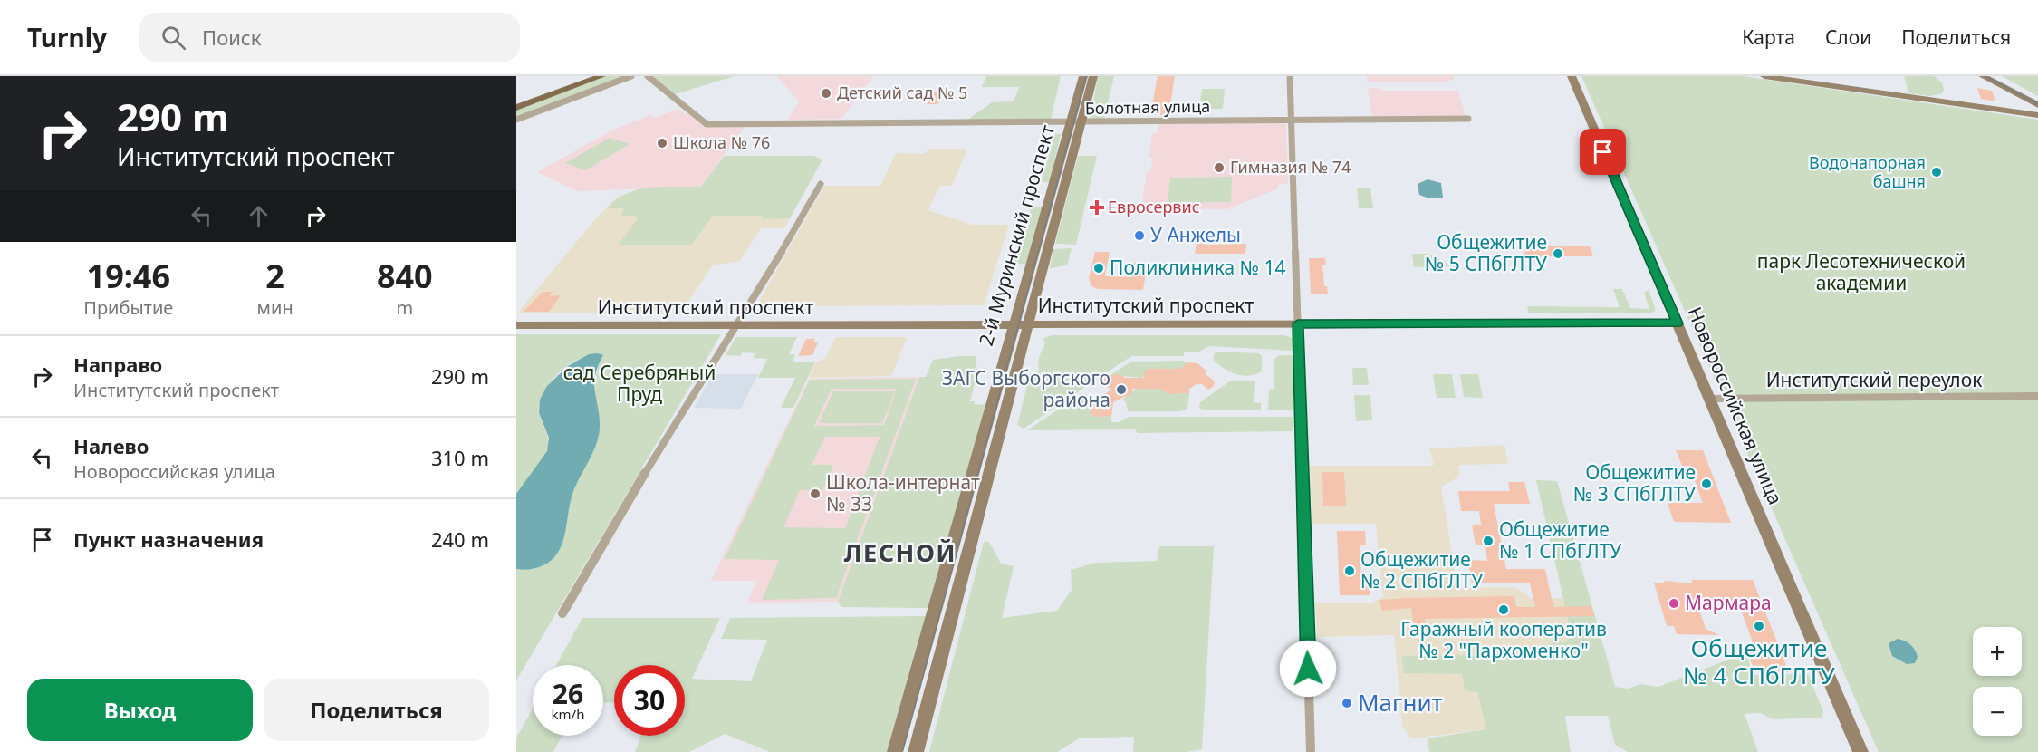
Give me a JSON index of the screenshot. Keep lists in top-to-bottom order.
{
  "streets": {
    "main road": ["2-й Муринский проспект", "Институтский проспект", "Новороссийская улица"],
    "street": ["Болотная улица", "Институтский переулок"]
  },
  "crossings": [
    ["Болотная улица", "2-й Муринский проспект"],
    ["2-й Муринский проспект", "Институтский проспект"],
    ["Институтский проспект", "Новороссийская улица"],
    ["Институтский переулок", "Новороссийская улица"]
  ],
  "districts": ["ЛЕСНОЙ"],
  "parks": ["парк Лесотехнической академии", "сад Серебряный Пруд"],
  "places": {
    "other": [
      "Детский сад № 5",
      "Школа № 76",
      "Гимназия № 74",
      "Водонапорная башня",
      "У Анжелы",
      "Общежитие № 5 СПбГЛТУ",
      "Поликлиника № 14",
      "ЗАГС Выборгского района",
      "Общежитие № 3 СПбГЛТУ",
      "Школа-интернат № 33",
      "Общежитие № 1 СПбГЛТУ",
      "Общежитие № 2 СПбГЛТУ",
      "Мармара",
      "Гаражный кооператив № 2 \"Пархоменко\"",
      "Общежитие № 4 СПбГЛТУ",
      "Магнит"
    ],
    "health": ["Евросервис"]
  },
  "page": {
    "header": "Turnly",
    "search": "Поиск",
    "nav": ["Карта", "Слои", "Поделиться"],
    "turn": ["290 m", "Институтский проспект"],
    "eta": [
      "19:46",
      "Прибытие",
      "2",
      "мин",
      "840",
      "m"
    ],
    "list": [
      {
        "name": "Направо",
        "note": "Институтский проспект",
        "value": "290 m"
      },
      {
        "name": "Налево",
        "note": "Новороссийская улица",
        "value": "310 m"
      },
      {
        "name": "Пункт назначения",
        "value": "240 m"
      }
    ],
    "map_buttons": ["+", "−"],
    "speed": "26 km/h",
    "limit": "30",
    "buttons": ["Выход", "Поделиться"]
  }
}
